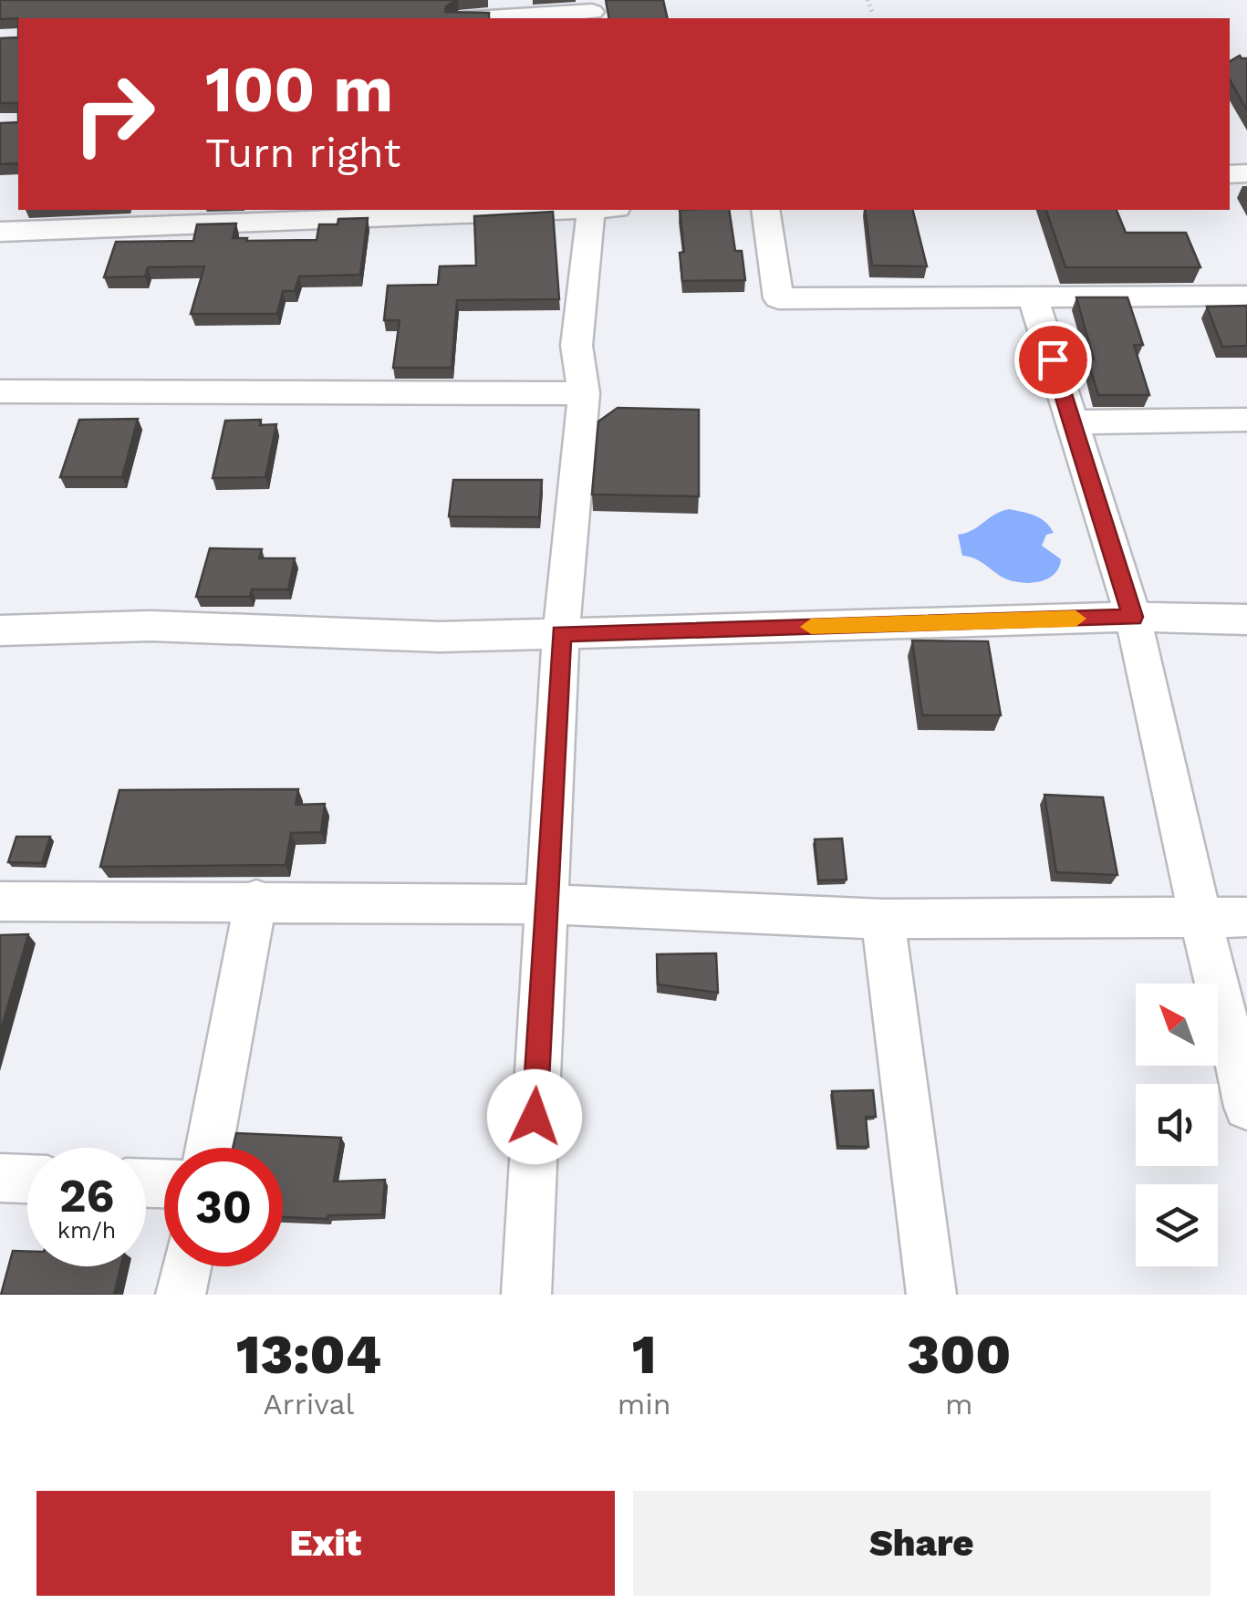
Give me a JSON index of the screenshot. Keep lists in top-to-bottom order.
{
  "north": "top left",
  "page": {
    "turn": ["100 m", "Turn right"],
    "speed": "26 km/h",
    "limit": "30",
    "eta": [
      "13:04",
      "Arrival",
      "1",
      "min",
      "300",
      "m"
    ],
    "buttons": ["Exit", "Share"]
  }
}
